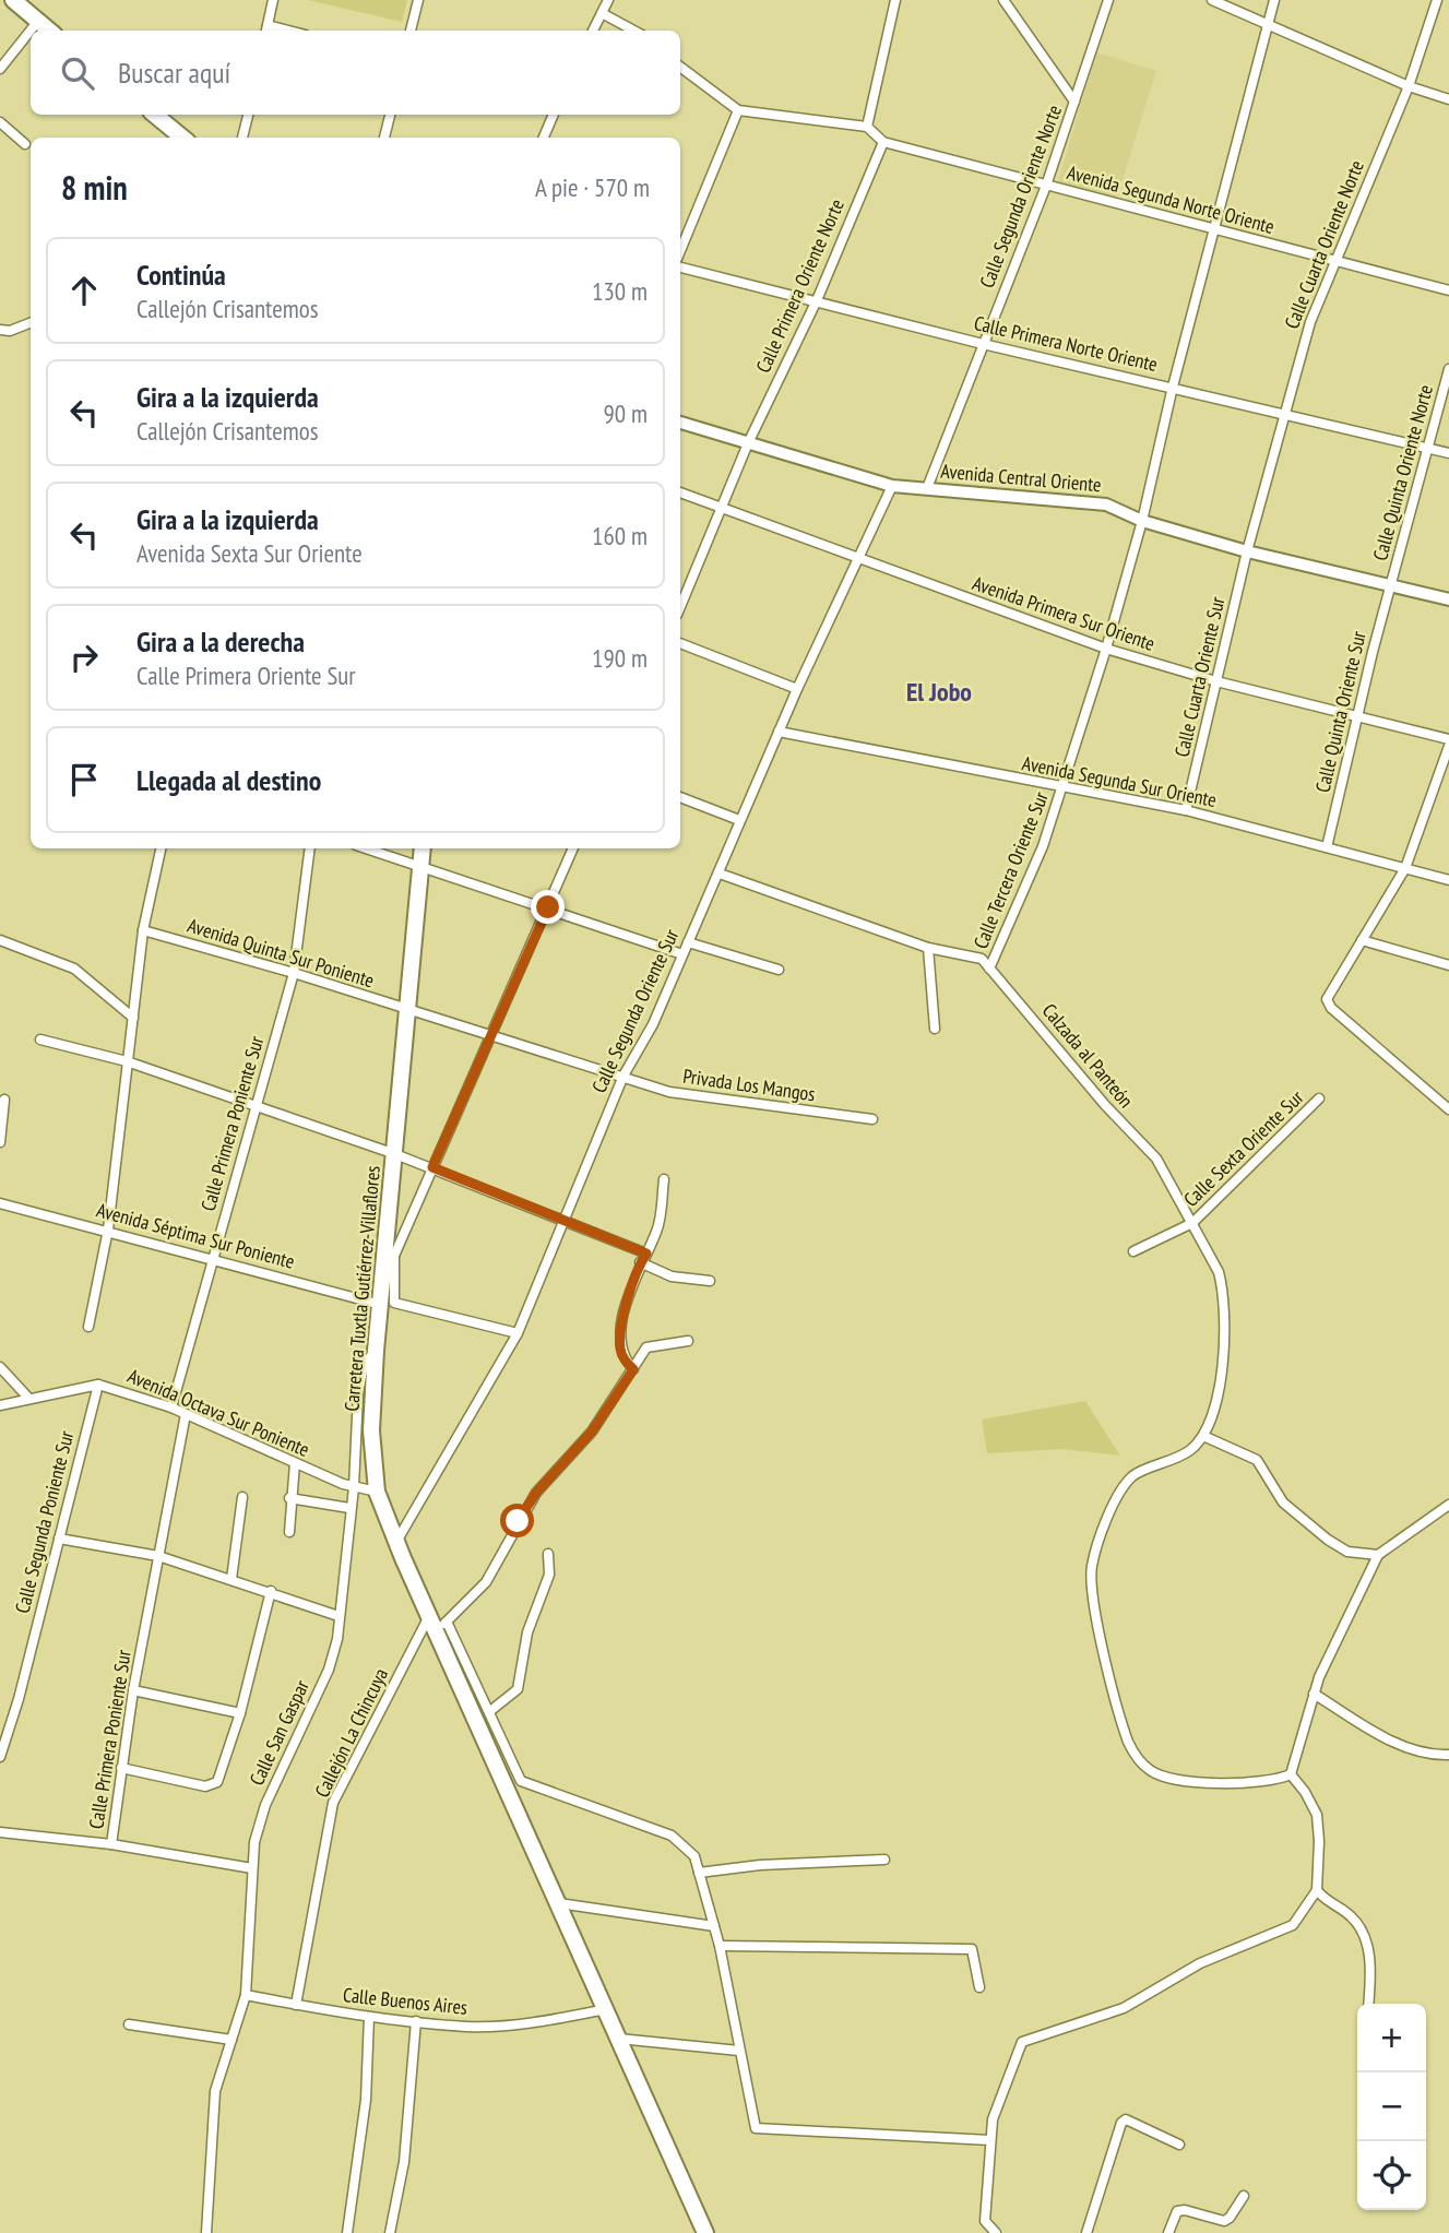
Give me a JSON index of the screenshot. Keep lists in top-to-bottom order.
{
  "streets": {
    "main road": ["Carretera Tuxtla Gutiérrez-Villaflores"],
    "street": [
      "Calle Segunda Oriente Norte",
      "Avenida Segunda Norte Oriente",
      "Calle Cuarta Oriente Norte",
      "Calle Primera Oriente Norte",
      "Calle Primera Norte Oriente",
      "Calle Quinta Oriente Norte",
      "Avenida Central Oriente",
      "Avenida Primera Sur Oriente",
      "Calle Cuarta Oriente Sur",
      "Calle Quinta Oriente Sur",
      "Avenida Segunda Sur Oriente",
      "Calle Tercera Oriente Sur",
      "Avenida Quinta Sur Poniente",
      "Calle Segunda Oriente Sur",
      "Calzada al Panteón",
      "Privada Los Mangos",
      "Calle Primera Poniente Sur",
      "Calle Sexta Oriente Sur",
      "Avenida Séptima Sur Poniente",
      "Avenida Octava Sur Poniente",
      "Calle Segunda Poniente Sur",
      "Calle San Gaspar",
      "Callejón La Chincuya",
      "Calle Buenos Aires"
    ]
  },
  "crossings": [
    ["Calle Segunda Oriente Norte", "Avenida Segunda Norte Oriente"],
    ["Calle Segunda Oriente Norte", "Calle Primera Norte Oriente"],
    ["Calle Segunda Oriente Norte", "Avenida Central Oriente"],
    ["Avenida Segunda Norte Oriente", "Calle Cuarta Oriente Norte"],
    ["Avenida Segunda Norte Oriente", "Calle Primera Oriente Norte"],
    ["Avenida Segunda Norte Oriente", "Calle Tercera Oriente Sur"],
    ["Calle Cuarta Oriente Norte", "Calle Primera Norte Oriente"],
    ["Calle Cuarta Oriente Norte", "Avenida Central Oriente"],
    ["Calle Cuarta Oriente Norte", "Calle Cuarta Oriente Sur"],
    ["Calle Primera Oriente Norte", "Calle Primera Norte Oriente"],
    ["Calle Primera Oriente Norte", "Avenida Central Oriente"],
    ["Calle Primera Oriente Norte", "Avenida Primera Sur Oriente"],
    ["Calle Primera Norte Oriente", "Calle Quinta Oriente Norte"],
    ["Calle Primera Norte Oriente", "Calle Tercera Oriente Sur"],
    ["Calle Quinta Oriente Norte", "Avenida Central Oriente"],
    ["Calle Quinta Oriente Norte", "Calle Quinta Oriente Sur"],
    ["Avenida Central Oriente", "Calle Cuarta Oriente Sur"],
    ["Avenida Central Oriente", "Calle Quinta Oriente Sur"],
    ["Avenida Central Oriente", "Calle Tercera Oriente Sur"],
    ["Avenida Central Oriente", "Calle Segunda Oriente Sur"],
    ["Avenida Primera Sur Oriente", "Calle Cuarta Oriente Sur"],
    ["Avenida Primera Sur Oriente", "Calle Quinta Oriente Sur"],
    ["Avenida Primera Sur Oriente", "Calle Tercera Oriente Sur"],
    ["Avenida Primera Sur Oriente", "Calle Segunda Oriente Sur"],
    ["Calle Cuarta Oriente Sur", "Avenida Segunda Sur Oriente"],
    ["Calle Quinta Oriente Sur", "Avenida Segunda Sur Oriente"],
    ["Avenida Segunda Sur Oriente", "Calle Tercera Oriente Sur"],
    ["Avenida Segunda Sur Oriente", "Calle Segunda Oriente Sur"],
    ["Calle Tercera Oriente Sur", "Calzada al Panteón"],
    ["Avenida Quinta Sur Poniente", "Privada Los Mangos"],
    ["Avenida Quinta Sur Poniente", "Calle Primera Poniente Sur"],
    ["Avenida Quinta Sur Poniente", "Carretera Tuxtla Gutiérrez-Villaflores"],
    ["Calle Segunda Oriente Sur", "Calzada al Panteón"],
    ["Calle Segunda Oriente Sur", "Privada Los Mangos"],
    ["Calle Segunda Oriente Sur", "Avenida Séptima Sur Poniente"],
    ["Calle Segunda Oriente Sur", "Carretera Tuxtla Gutiérrez-Villaflores"],
    ["Calzada al Panteón", "Calle Sexta Oriente Sur"],
    ["Calle Primera Poniente Sur", "Avenida Séptima Sur Poniente"],
    ["Calle Primera Poniente Sur", "Avenida Octava Sur Poniente"],
    ["Avenida Séptima Sur Poniente", "Carretera Tuxtla Gutiérrez-Villaflores"],
    ["Carretera Tuxtla Gutiérrez-Villaflores", "Avenida Octava Sur Poniente"],
    ["Carretera Tuxtla Gutiérrez-Villaflores", "Calle San Gaspar"],
    ["Carretera Tuxtla Gutiérrez-Villaflores", "Callejón La Chincuya"],
    ["Carretera Tuxtla Gutiérrez-Villaflores", "Calle Buenos Aires"],
    ["Avenida Octava Sur Poniente", "Calle Segunda Poniente Sur"],
    ["Avenida Octava Sur Poniente", "Calle San Gaspar"],
    ["Calle San Gaspar", "Calle Buenos Aires"],
    ["Callejón La Chincuya", "Calle Buenos Aires"]
  ],
  "districts": ["El Jobo"],
  "page": {
    "search": "Buscar aquí",
    "heading": ["8 min", "A pie · 570 m"],
    "list": [
      ["Continúa", "Callejón Crisantemos", "130 m"],
      ["Gira a la izquierda", "Callejón Crisantemos", "90 m"],
      ["Gira a la izquierda", "Avenida Sexta Sur Oriente", "160 m"],
      ["Gira a la derecha", "Calle Primera Oriente Sur", "190 m"],
      "Llegada al destino"
    ],
    "map_buttons": ["+", "−"]
  }
}
